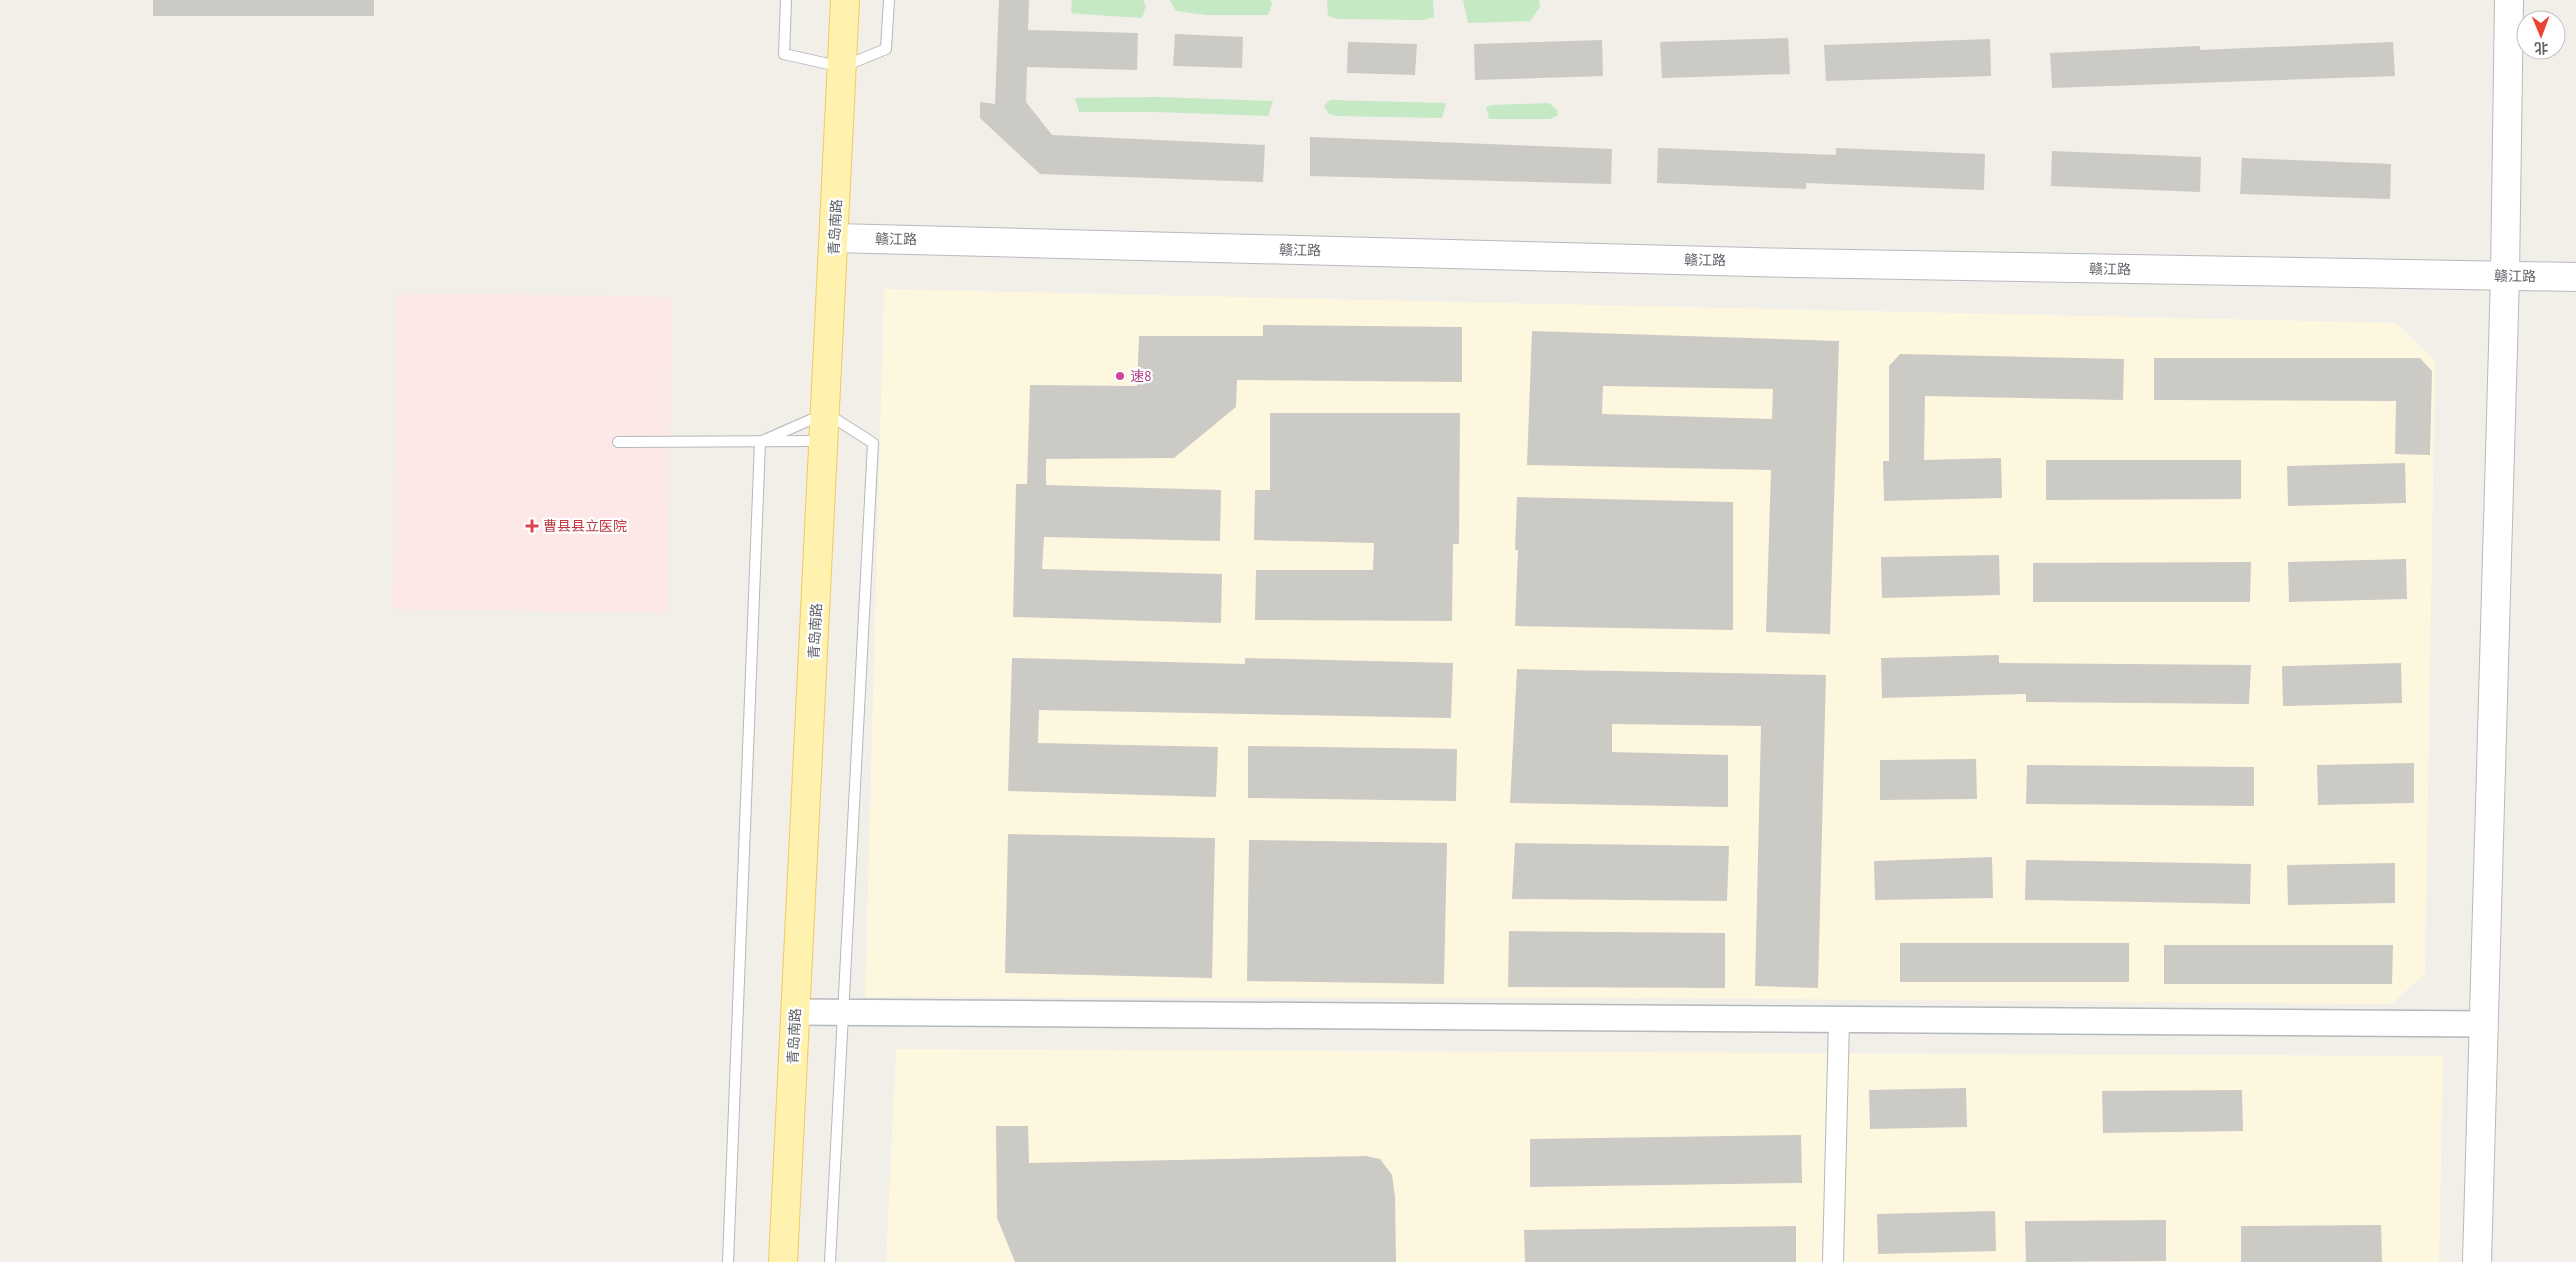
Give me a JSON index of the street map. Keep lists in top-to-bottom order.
{
  "streets": {
    "main road": ["青岛南路", "赣江路"]
  },
  "crossings": [
    ["青岛南路", "赣江路"]
  ],
  "places": {
    "other": ["速8"],
    "health": ["曹县县立医院"]
  },
  "north": "bottom"
}
